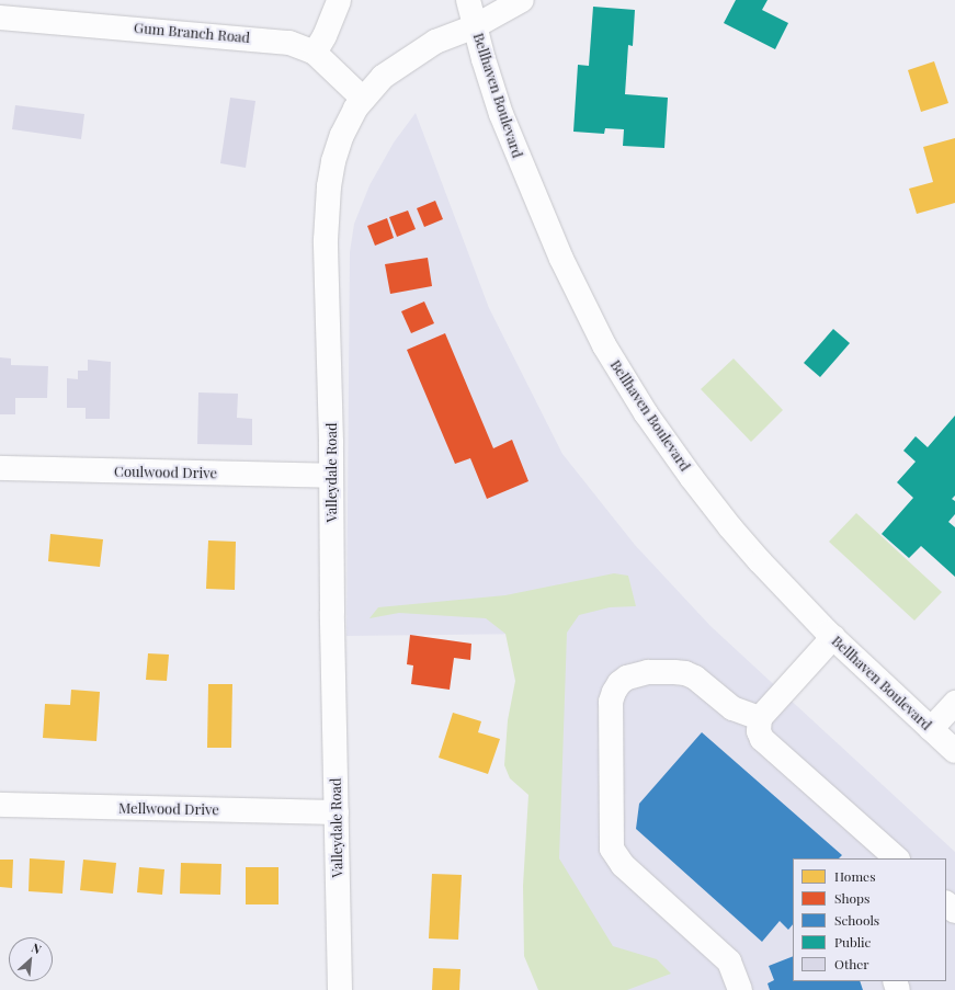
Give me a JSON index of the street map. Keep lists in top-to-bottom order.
{
  "streets": {
    "street": [
      "Gum Branch Road",
      "Bellhaven Boulevard",
      "Coulwood Drive",
      "Valleydale Road",
      "Mellwood Drive"
    ]
  },
  "crossings": [
    ["Gum Branch Road", "Valleydale Road"],
    ["Bellhaven Boulevard", "Valleydale Road"],
    ["Coulwood Drive", "Valleydale Road"],
    ["Valleydale Road", "Mellwood Drive"]
  ],
  "legend": [
    "Homes",
    "Shops",
    "Schools",
    "Public",
    "Other"
  ],
  "north": "top right"
}
